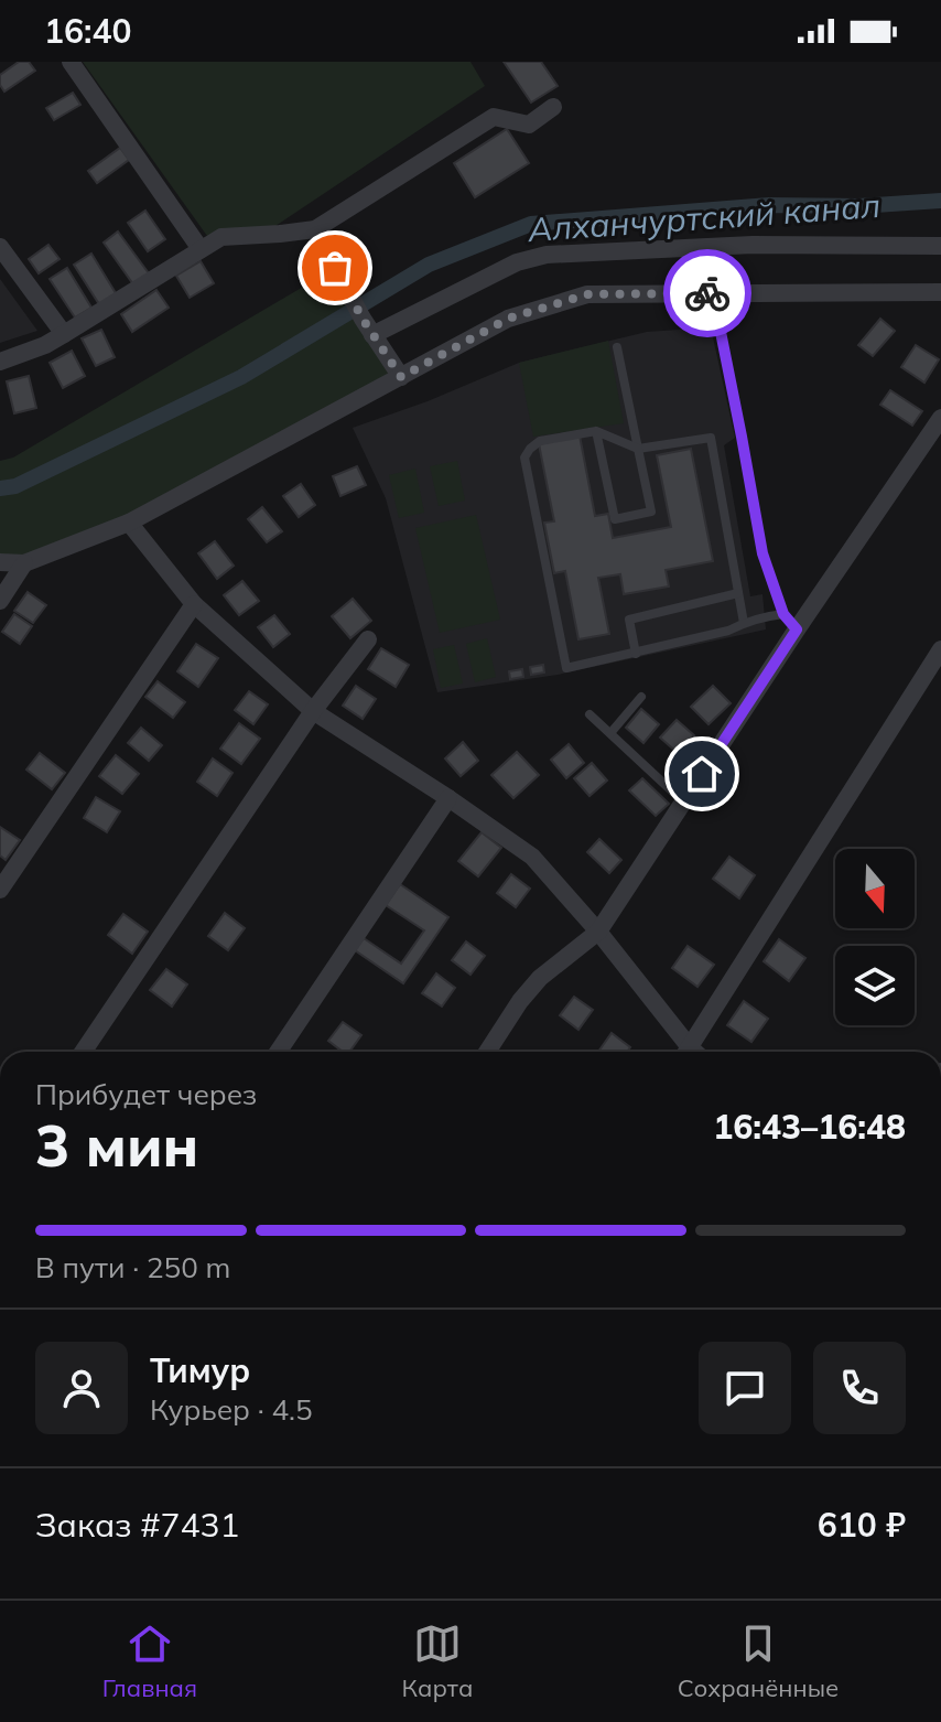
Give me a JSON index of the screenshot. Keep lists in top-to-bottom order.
{
  "water": ["Алханчуртский канал"],
  "north": "bottom",
  "page": {
    "status": "16:40",
    "heading": ["3 мин", "Прибудет через", "16:43–16:48"],
    "panel": [
      "Тимур",
      "Курьер · 4.5",
      "Заказ #7431",
      "610 ₽"
    ],
    "bar": "В пути · 250 m",
    "tabs": ["Главная", "Карта", "Сохранённые"]
  }
}
